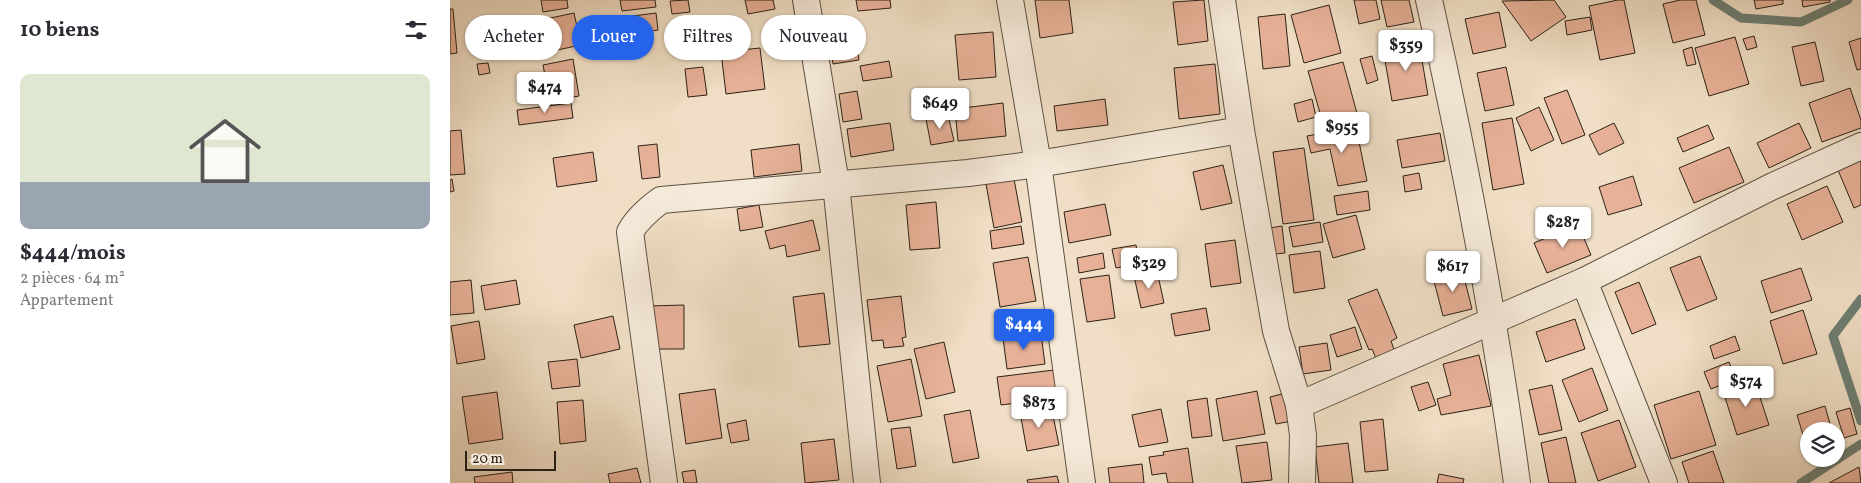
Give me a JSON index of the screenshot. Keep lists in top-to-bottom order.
{
  "scale_bar": "20 m",
  "page": {
    "heading": "10 biens",
    "chip": [
      "Acheter",
      "Louer",
      "Filtres",
      "Nouveau"
    ],
    "price": [
      "$359",
      "$474",
      "$649",
      "$955",
      "$287",
      "$329",
      "$617",
      "$444",
      "$574",
      "$873"
    ],
    "list": [
      {
        "name": "$444/mois",
        "note": "2 pièces · 64 m² · Appartement"
      }
    ],
    "scale": "20 m"
  }
}
